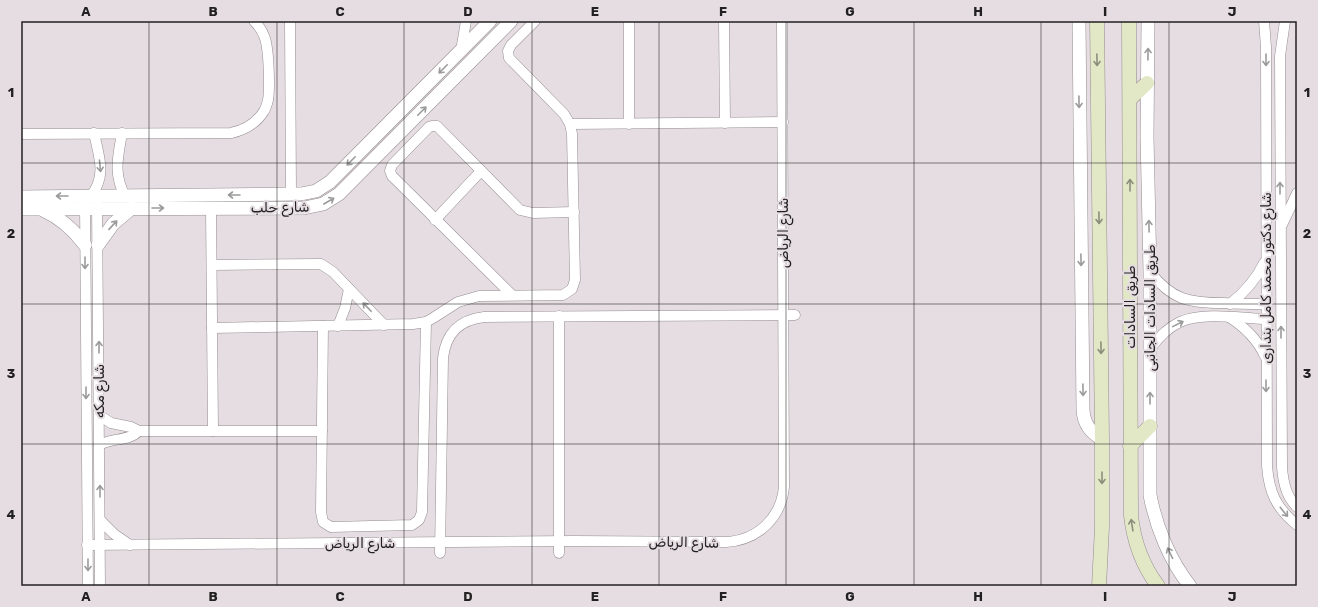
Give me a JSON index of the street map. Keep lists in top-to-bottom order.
{
  "streets": {
    "main road": ["طريق السادات"],
    "street": [
      "شارع حلب",
      "شارع الرياض",
      "شارع دكتور محمد كامل بندارى",
      "طريق السادات الجانبى",
      "شارع مكه"
    ]
  },
  "crossings": [
    ["شارع حلب", "شارع مكه"],
    ["شارع الرياض", "شارع مكه"]
  ],
  "grid": {
    "columns": [
      "A",
      "B",
      "C",
      "D",
      "E",
      "F",
      "G",
      "H",
      "I",
      "J"
    ],
    "rows": [
      "1",
      "2",
      "3",
      "4"
    ]
  }
}
